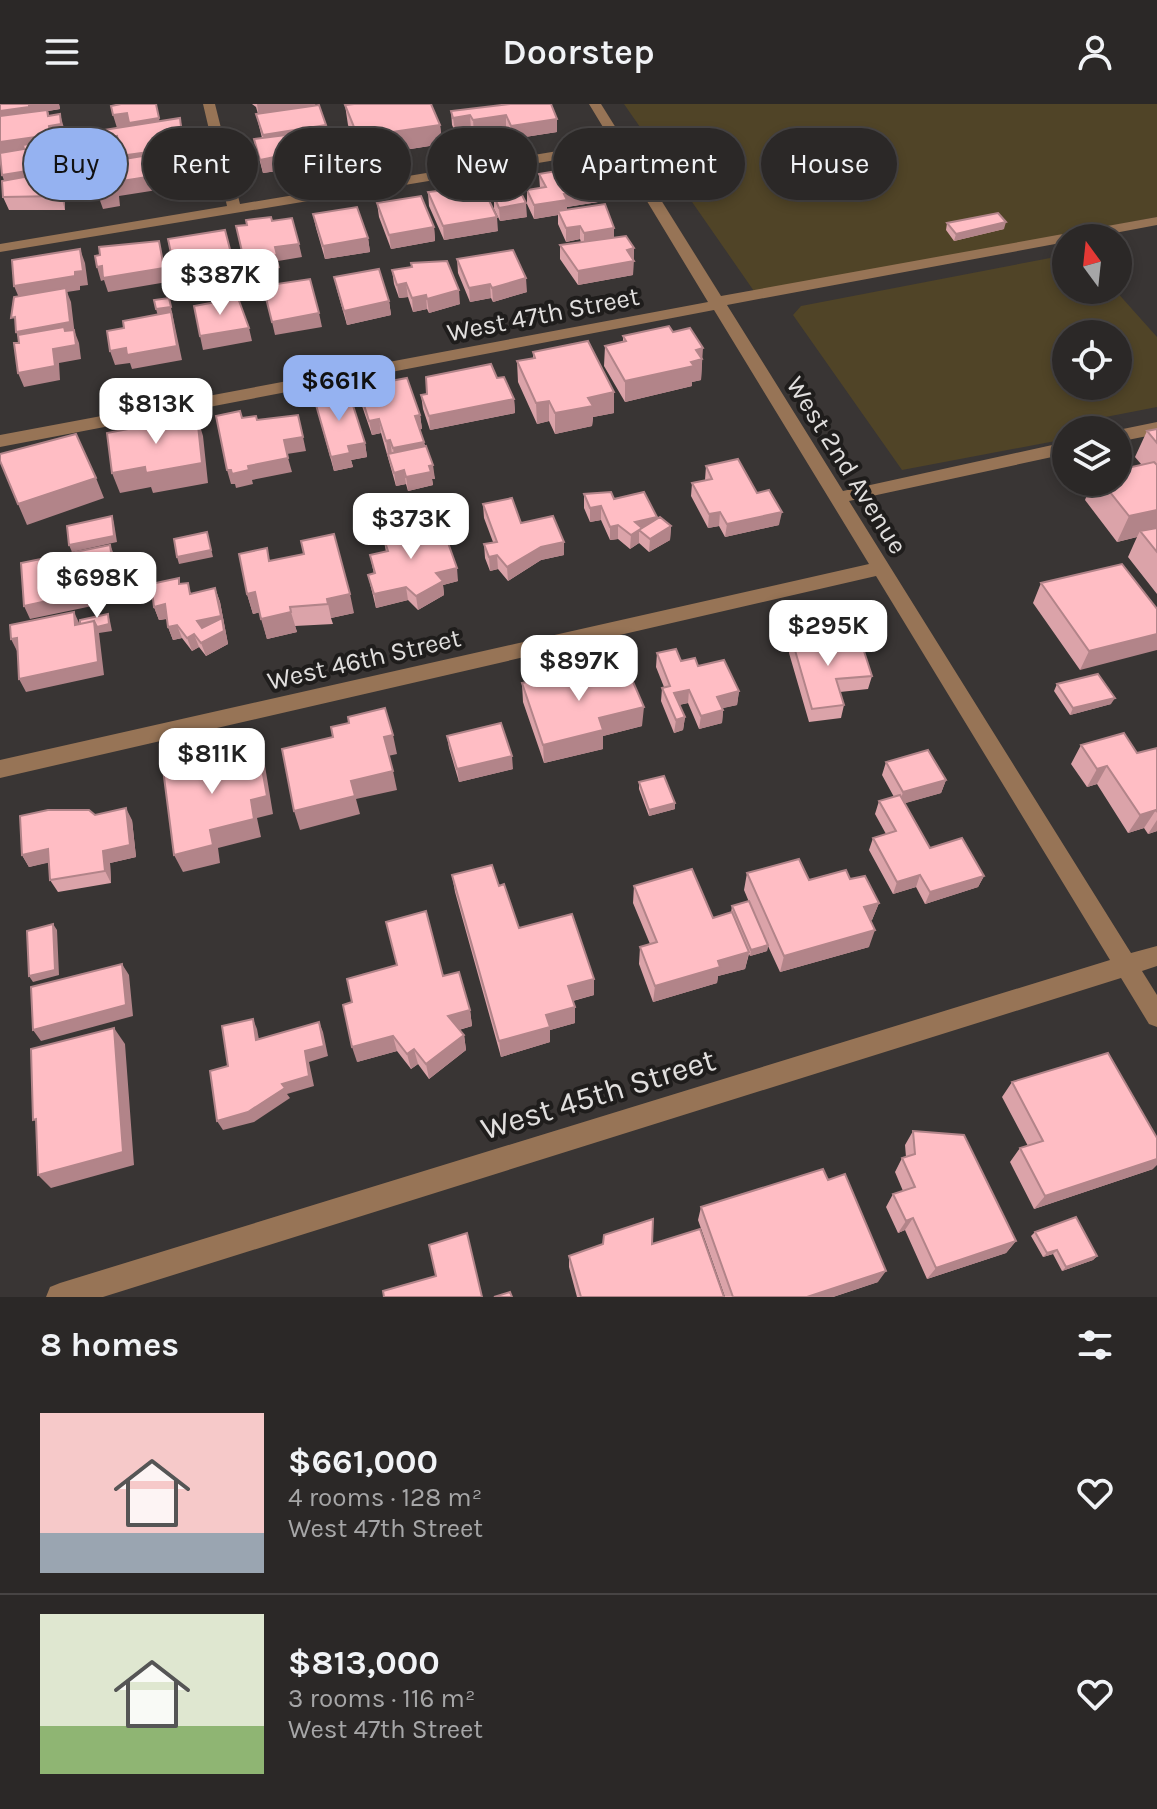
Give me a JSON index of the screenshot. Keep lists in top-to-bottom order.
{
  "streets": {
    "street": [
      "West 47th Street",
      "West 2nd Avenue",
      "West 46th Street",
      "West 45th Street"
    ]
  },
  "crossings": [
    ["West 47th Street", "West 2nd Avenue"],
    ["West 2nd Avenue", "West 46th Street"],
    ["West 2nd Avenue", "West 45th Street"]
  ],
  "north": "top",
  "page": {
    "header": "Doorstep",
    "chip": [
      "Buy",
      "Rent",
      "Filters",
      "New",
      "Apartment",
      "House"
    ],
    "price": [
      "$387K",
      "$661K",
      "$813K",
      "$373K",
      "$698K",
      "$295K",
      "$897K",
      "$811K"
    ],
    "heading": "8 homes",
    "list": [
      {
        "name": "$661,000",
        "note": "4 rooms · 128 m² · West 47th Street"
      },
      {
        "name": "$813,000",
        "note": "3 rooms · 116 m² · West 47th Street"
      }
    ]
  }
}
